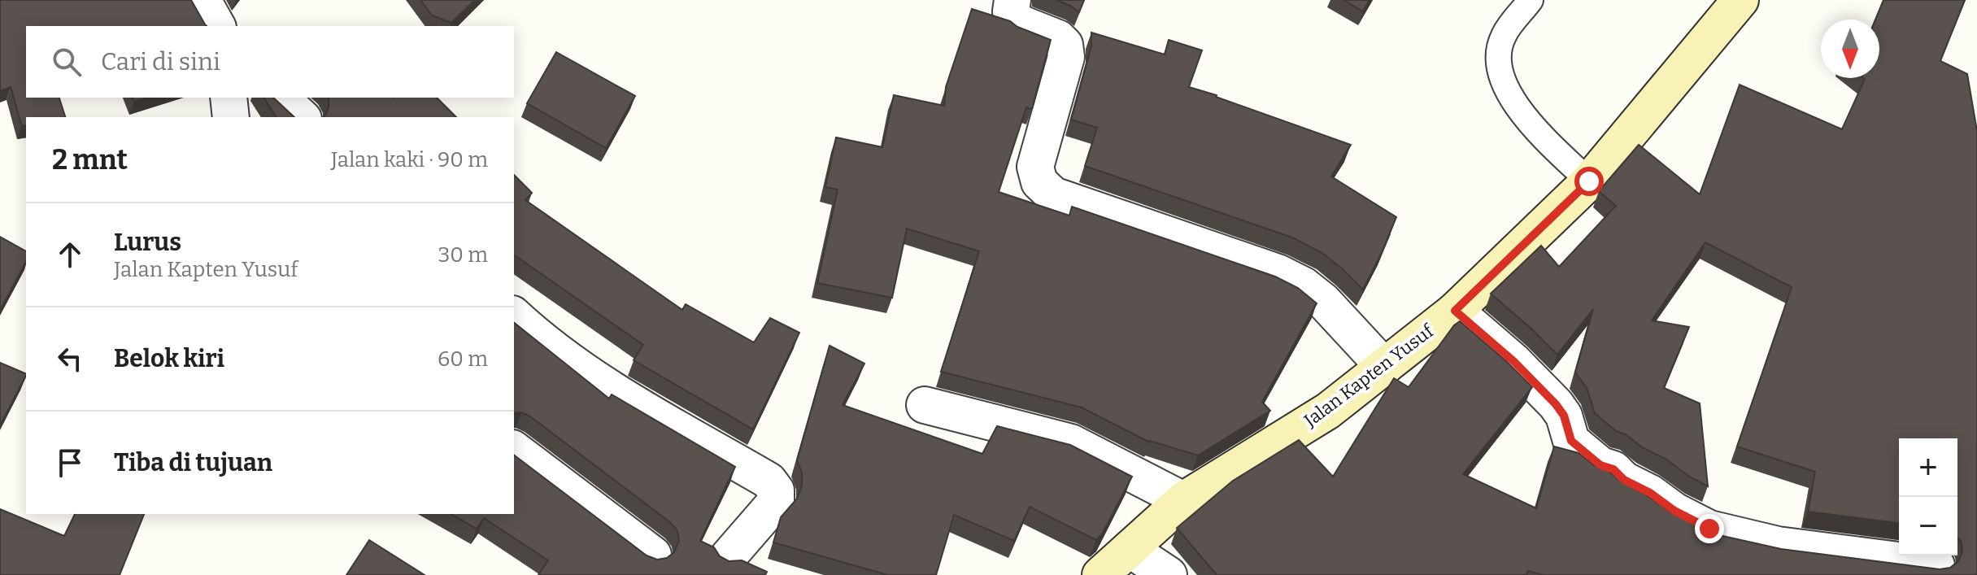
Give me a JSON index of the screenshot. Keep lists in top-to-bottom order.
{
  "streets": {
    "main road": ["Jalan Kapten Yusuf"]
  },
  "north": "bottom",
  "page": {
    "search": "Cari di sini",
    "heading": ["2 mnt", "Jalan kaki · 90 m"],
    "list": [
      ["Lurus", "Jalan Kapten Yusuf", "30 m"],
      ["Belok kiri", "60 m"],
      "Tiba di tujuan"
    ],
    "map_buttons": ["+", "−"]
  }
}
